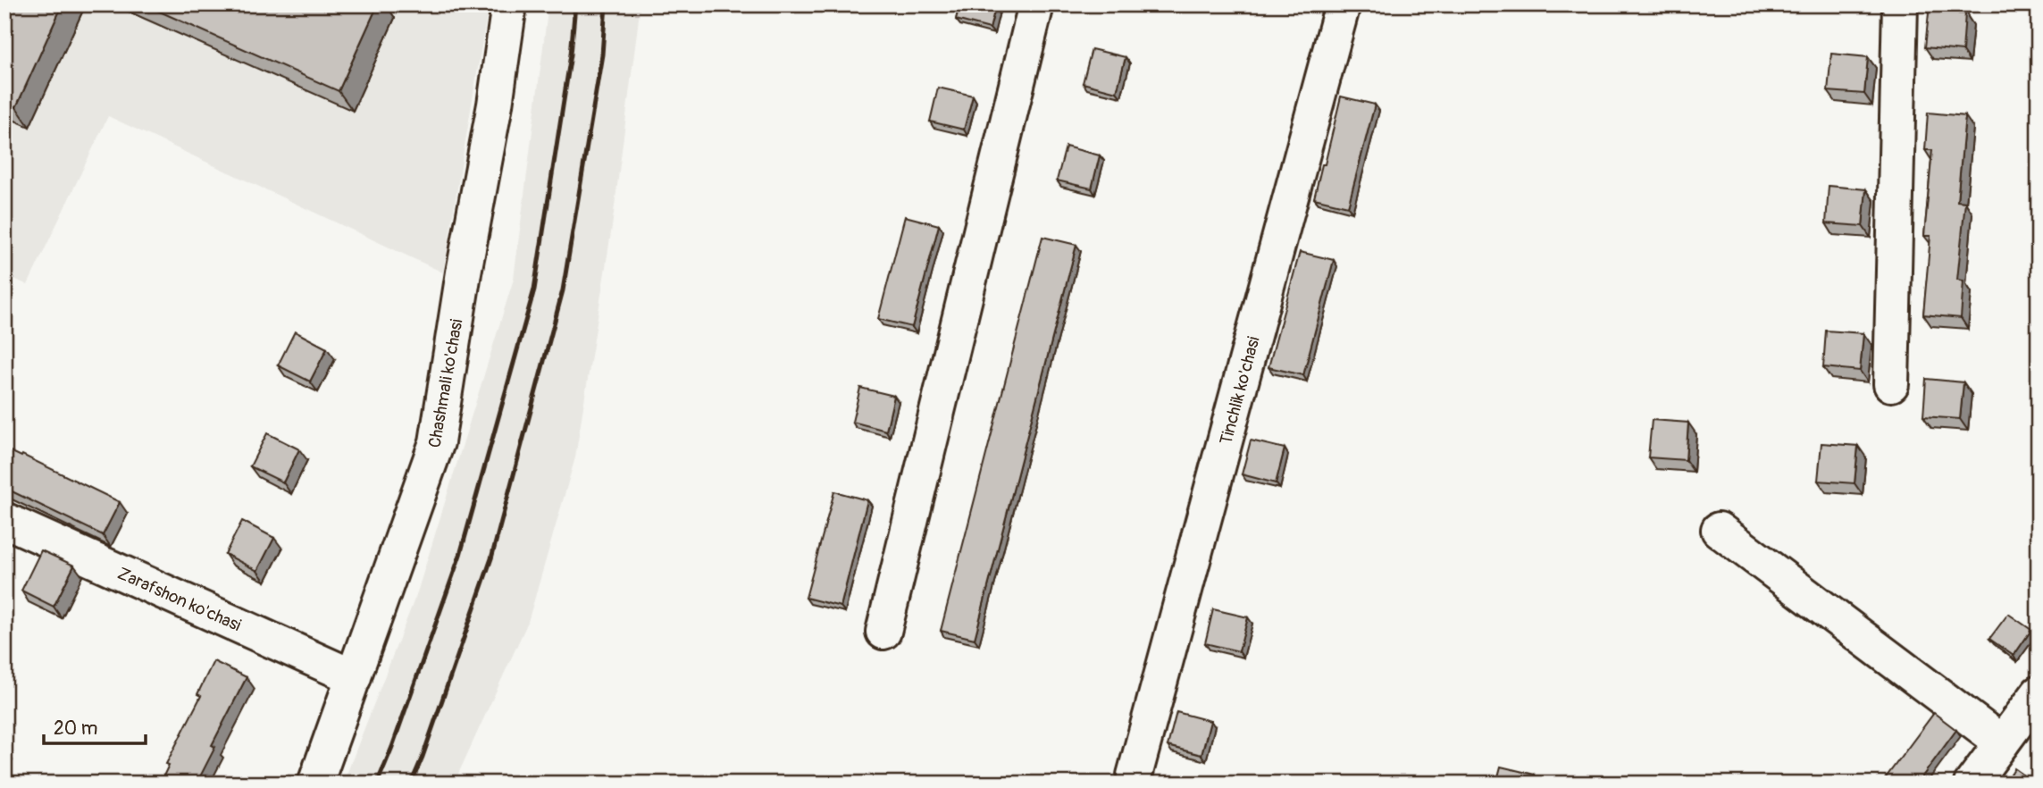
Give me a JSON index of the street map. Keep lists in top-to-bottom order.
{
  "streets": {
    "street": ["Chashmali ko'chasi", "Tinchlik ko'chasi", "Zarafshon ko'chasi"]
  },
  "crossings": [
    ["Chashmali ko'chasi", "Zarafshon ko'chasi"]
  ],
  "scale_bar": "20 m"
}
